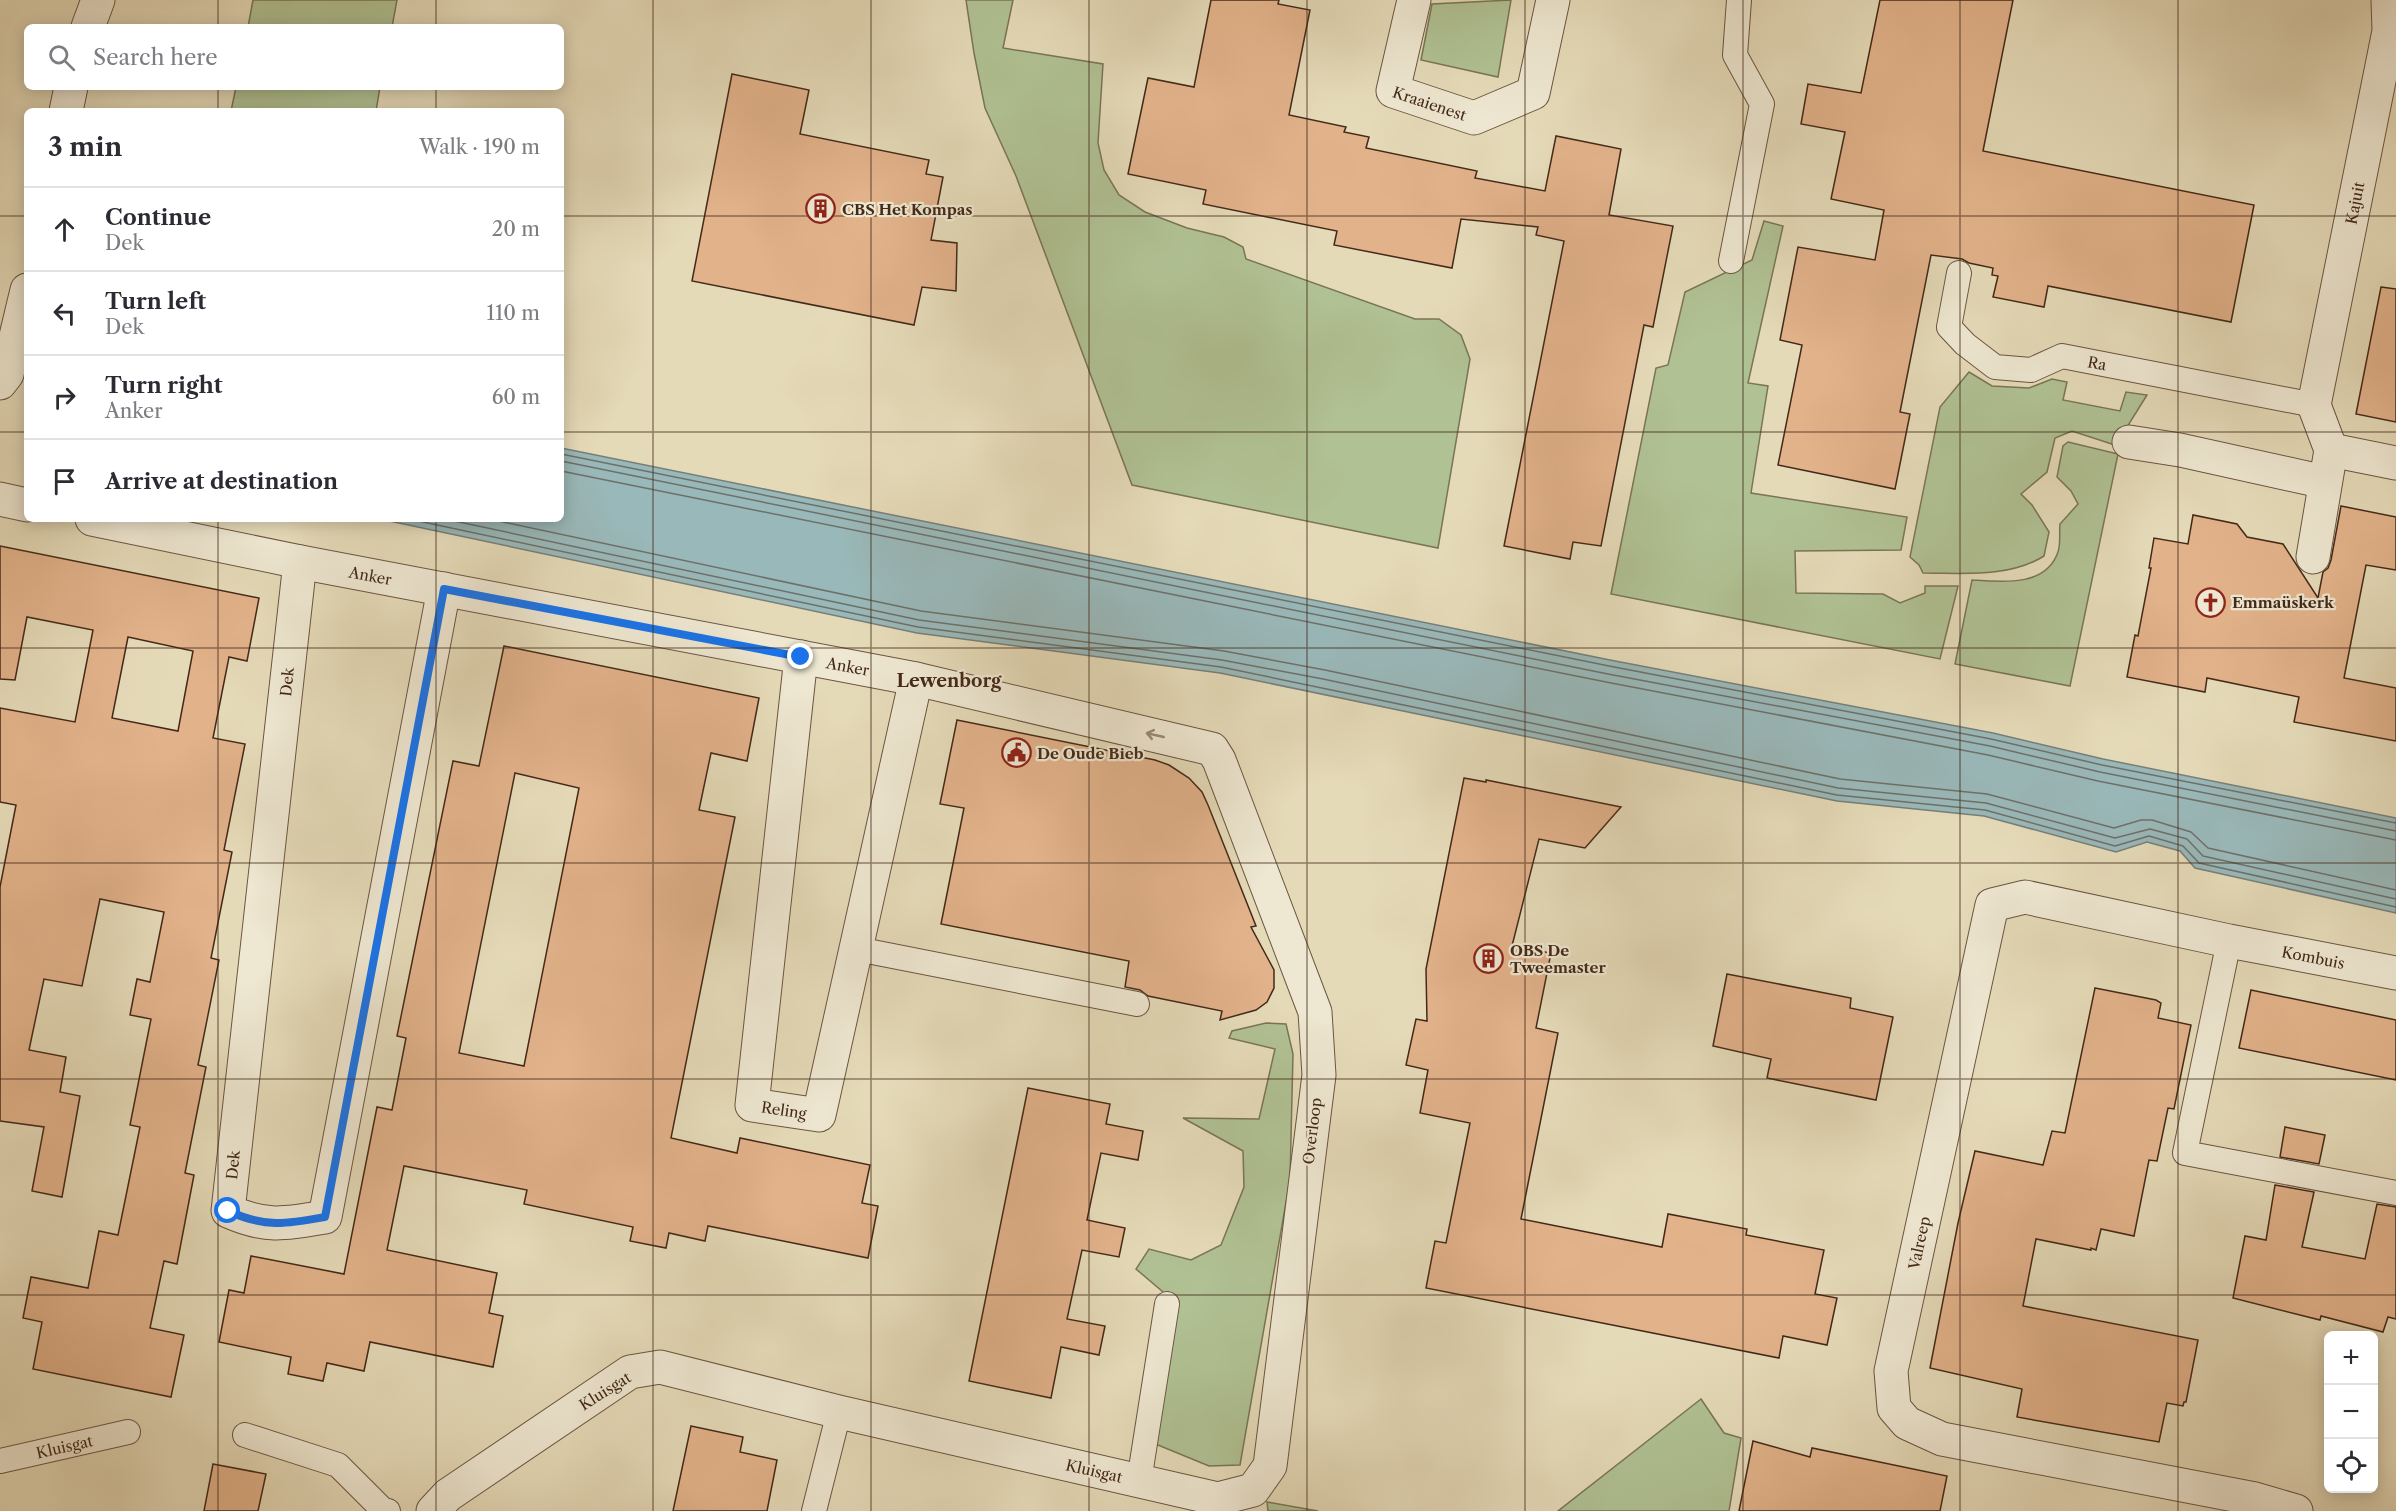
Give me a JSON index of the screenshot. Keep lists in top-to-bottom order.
{
  "streets": {
    "street": [
      "Kraaienest",
      "Kajuit",
      "Anker",
      "Dek",
      "Kombuis",
      "Reling",
      "Overloop",
      "Valreep",
      "Kluisgat"
    ],
    "lane": ["Ra"]
  },
  "crossings": [
    ["Kajuit", "Ra"],
    ["Anker", "Dek"],
    ["Anker", "Reling"],
    ["Anker", "Overloop"],
    ["Kombuis", "Valreep"],
    ["Overloop", "Kluisgat"]
  ],
  "districts": ["Lewenborg"],
  "places": {
    "building": ["CBS Het Kompas", "OBS De Tweemaster"],
    "church": ["Emmaüskerk"],
    "public building": ["De Oude Bieb"]
  },
  "page": {
    "search": "Search here",
    "heading": ["3 min", "Walk · 190 m"],
    "list": [
      ["Continue", "Dek", "20 m"],
      ["Turn left", "Dek", "110 m"],
      ["Turn right", "Anker", "60 m"],
      "Arrive at destination"
    ],
    "map_buttons": ["+", "−"]
  }
}
